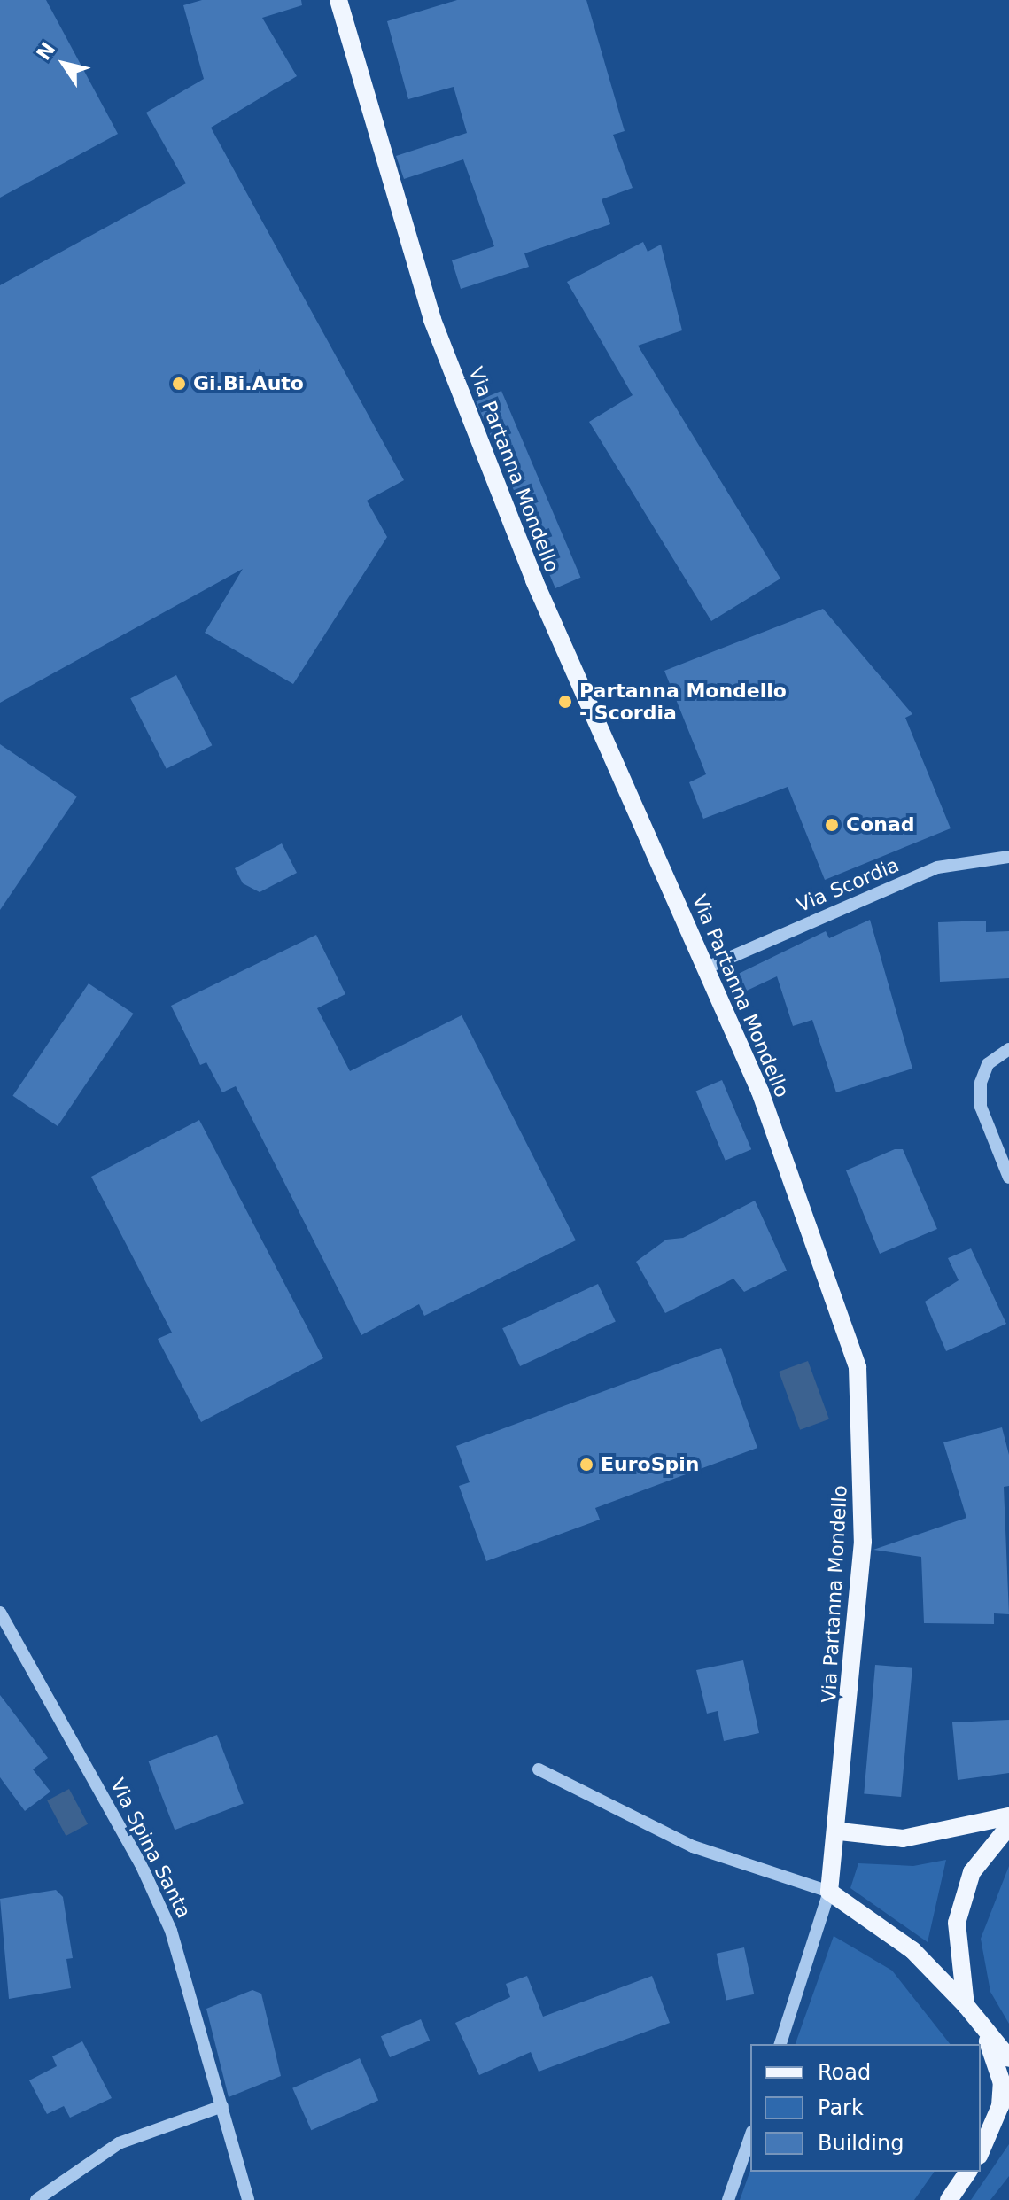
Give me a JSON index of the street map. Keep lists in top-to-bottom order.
{
  "streets": {
    "main road": ["Via Partanna Mondello"],
    "street": ["Via Scordia", "Via Spina Santa"]
  },
  "crossings": [
    ["Via Partanna Mondello", "Via Scordia"]
  ],
  "places": [
    "Gi.Bi.Auto",
    "Partanna Mondello - Scordia",
    "Conad",
    "EuroSpin"
  ],
  "legend": ["Road", "Park", "Building"],
  "north": "top left"
}
